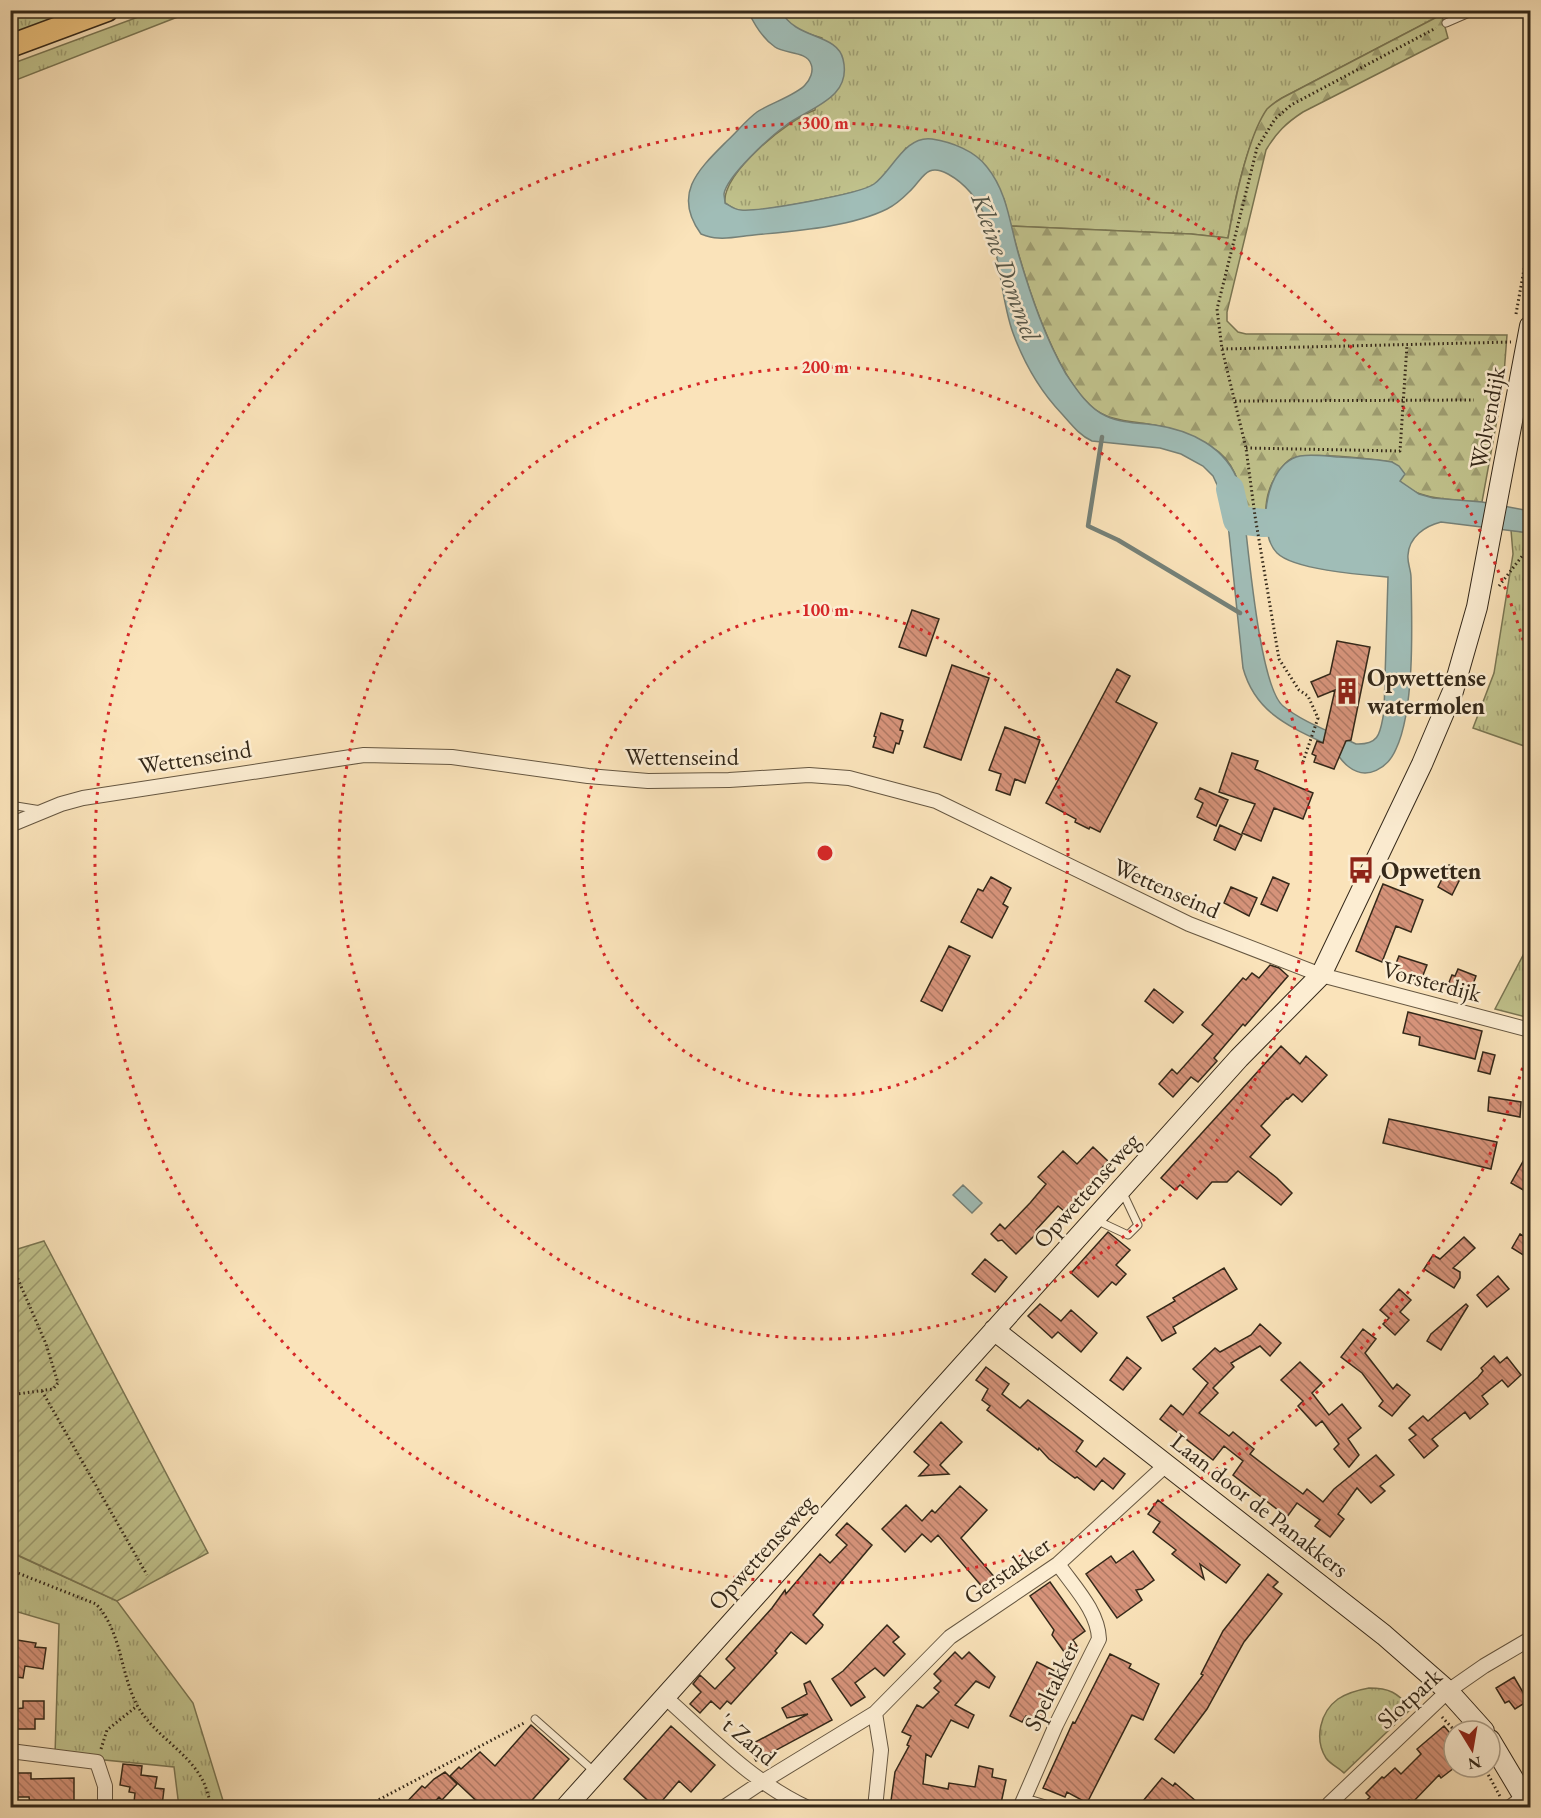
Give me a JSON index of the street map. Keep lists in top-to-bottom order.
{
  "streets": {
    "street": [
      "Wolvendijk",
      "Wettenseind",
      "Vorsterdijk",
      "Opwettenseweg",
      "Laan door de Panakkers",
      "Gerstakker",
      "Speltakker",
      "Slotpark",
      "'t Zand"
    ]
  },
  "crossings": [
    ["Wolvendijk", "Opwettenseweg"],
    ["Wettenseind", "Vorsterdijk"],
    ["Wettenseind", "Opwettenseweg"],
    ["Vorsterdijk", "Opwettenseweg"],
    ["Opwettenseweg", "Laan door de Panakkers"],
    ["Opwettenseweg", "'t Zand"],
    ["Laan door de Panakkers", "Gerstakker"],
    ["Laan door de Panakkers", "Slotpark"],
    ["Gerstakker", "Speltakker"],
    ["Gerstakker", "'t Zand"]
  ],
  "water": ["Kleine Dommel"],
  "places": {
    "building": ["Opwettense watermolen"],
    "bus stop": ["Opwetten"]
  },
  "north": "bottom",
  "rings": ["300 m", "200 m", "100 m"]
}
